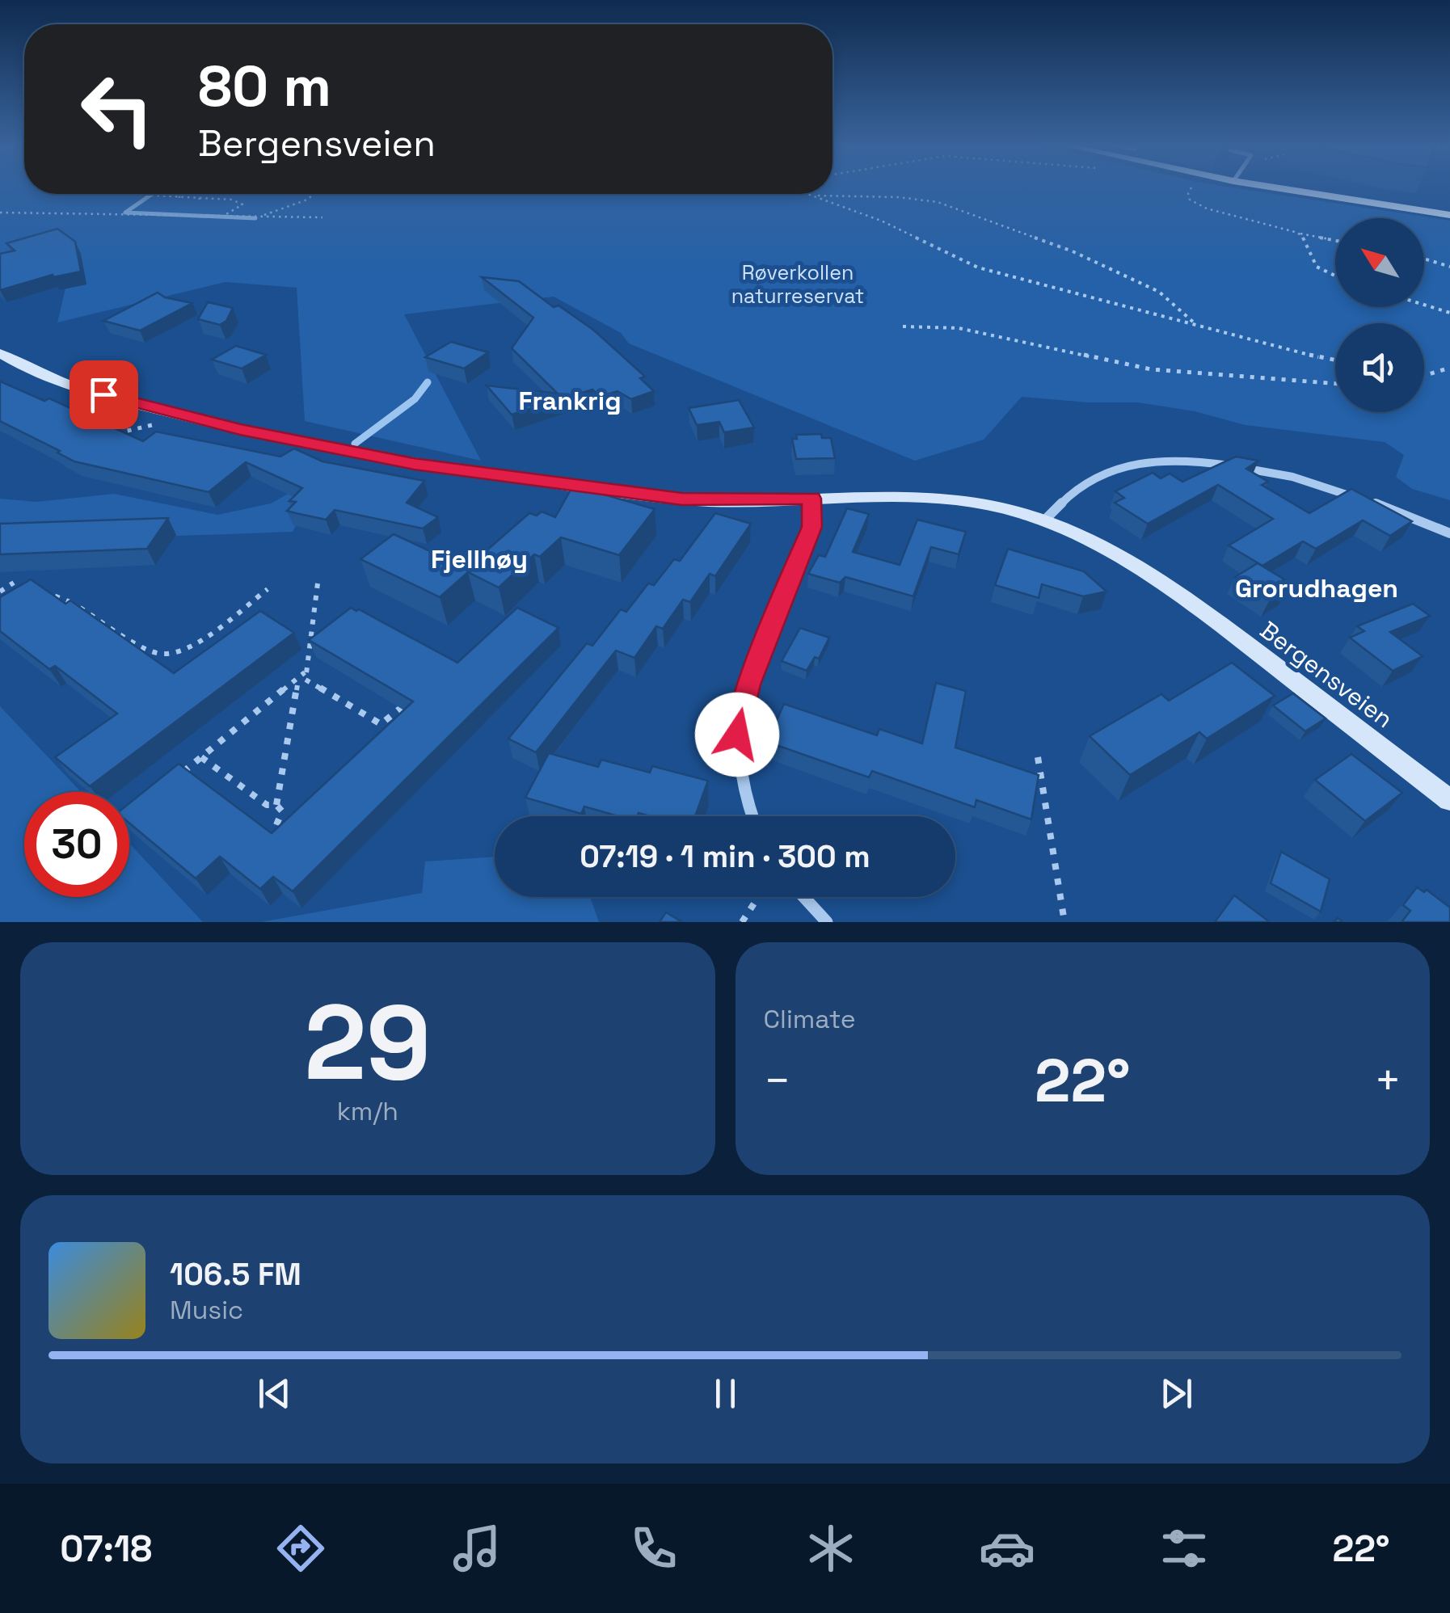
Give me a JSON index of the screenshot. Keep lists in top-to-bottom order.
{
  "streets": {
    "street": ["Bergensveien"]
  },
  "districts": ["Frankrig", "Fjellhøy", "Grorudhagen"],
  "parks": ["Røverkollen naturreservat"],
  "north": "top left",
  "page": {
    "turn": ["80 m", "Bergensveien"],
    "limit": "30",
    "trip": "07:19 · 1 min · 300 m",
    "tile": [
      ["29", "km/h"],
      "Climate"
    ],
    "heat": ["−", "22°", "+"],
    "song": ["106.5 FM", "Music"],
    "tabs": ["07:18", "22°"]
  }
}
